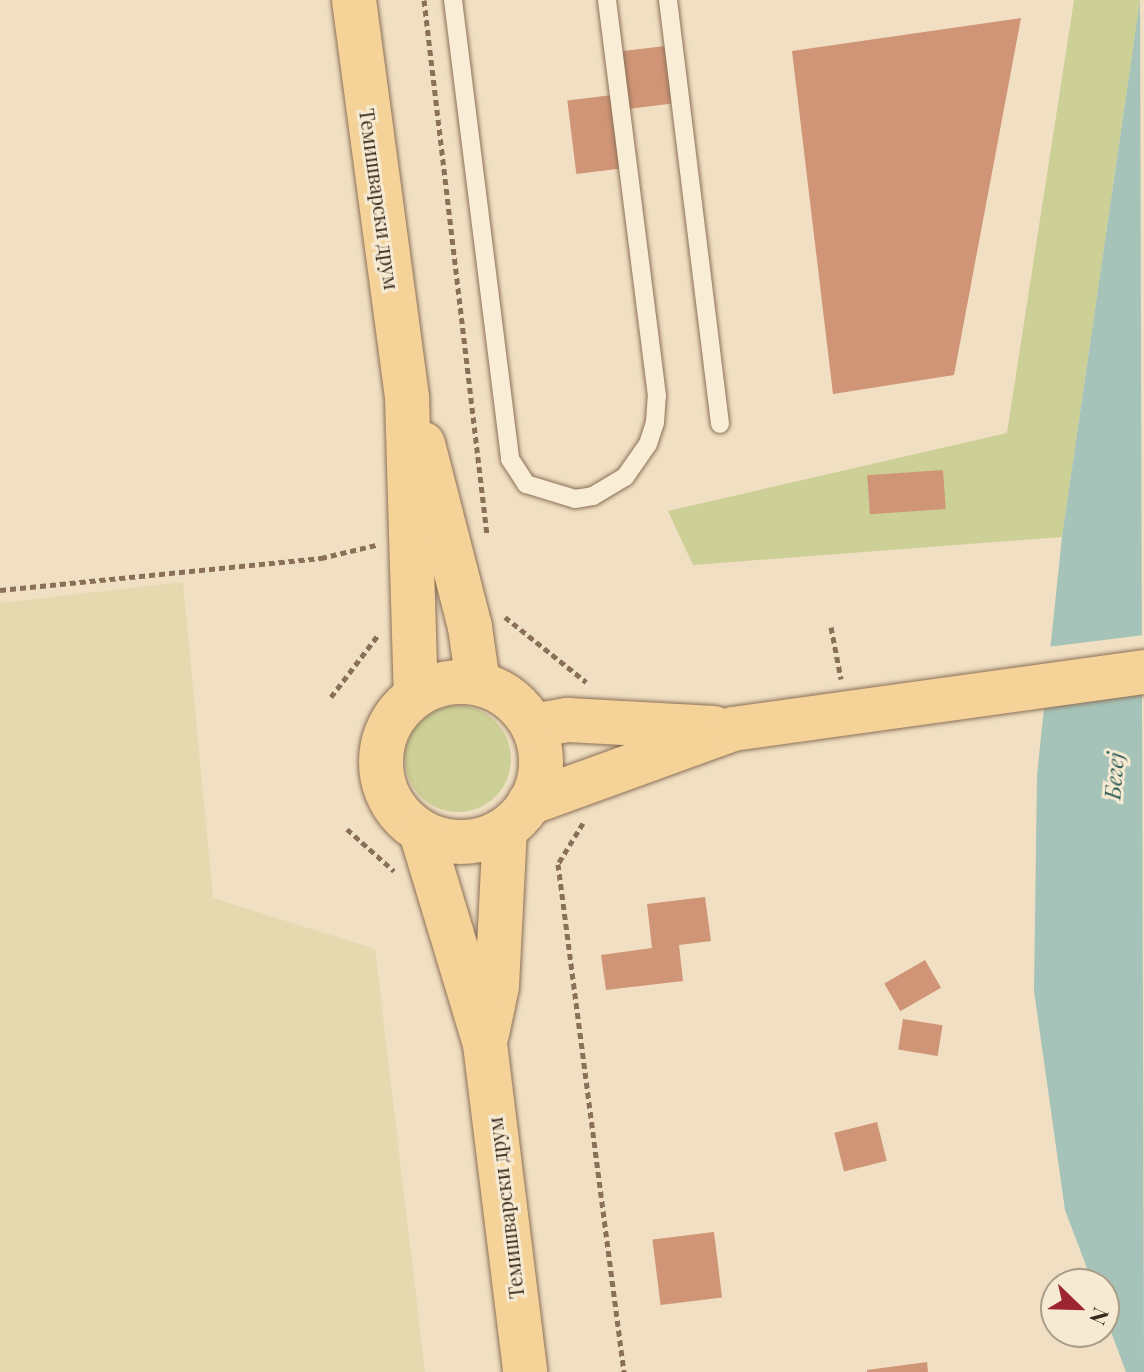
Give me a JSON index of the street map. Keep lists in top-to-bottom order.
{
  "streets": {
    "main road": ["Темишварски друм"]
  },
  "water": ["Бегеј"],
  "north": "bottom right"
}
